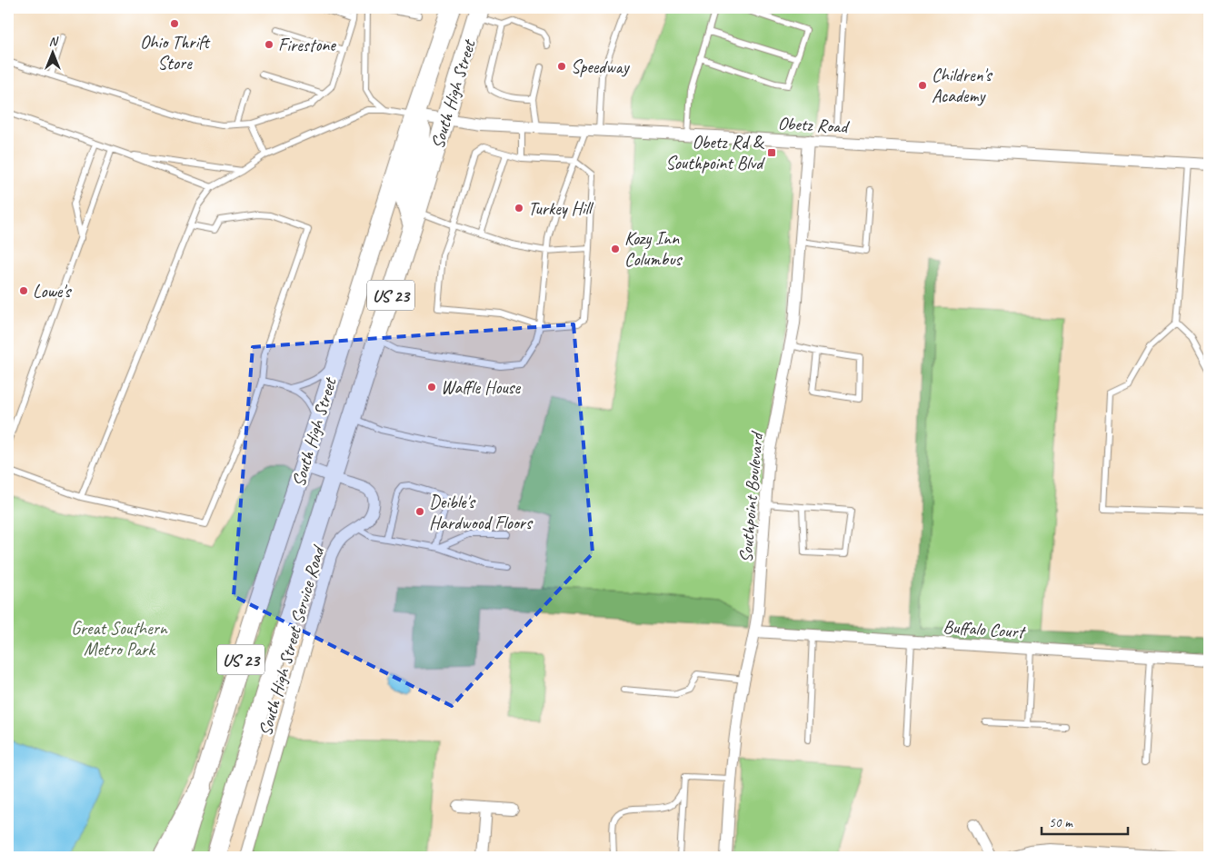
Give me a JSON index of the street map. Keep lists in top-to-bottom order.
{
  "streets": {
    "main road": ["South High Street", "US 23"],
    "street": [
      "Obetz Road",
      "Southpoint Boulevard",
      "Buffalo Court",
      "South High Street Service Road"
    ]
  },
  "crossings": [
    ["South High Street", "Obetz Road"],
    ["South High Street", "South High Street Service Road"],
    ["Obetz Road", "Southpoint Boulevard"],
    ["Southpoint Boulevard", "Buffalo Court"]
  ],
  "parks": ["Great Southern Metro Park"],
  "places": {
    "other": [
      "Ohio Thrift Store",
      "Firestone",
      "Speedway",
      "Children's Academy",
      "Turkey Hill",
      "Kozy Inn Columbus",
      "Lowe's",
      "Waffle House",
      "Deible's Hardwood Floors"
    ],
    "transit": ["Obetz Rd & Southpoint Blvd"]
  },
  "scale_bar": "50 m",
  "north": "top"
}
